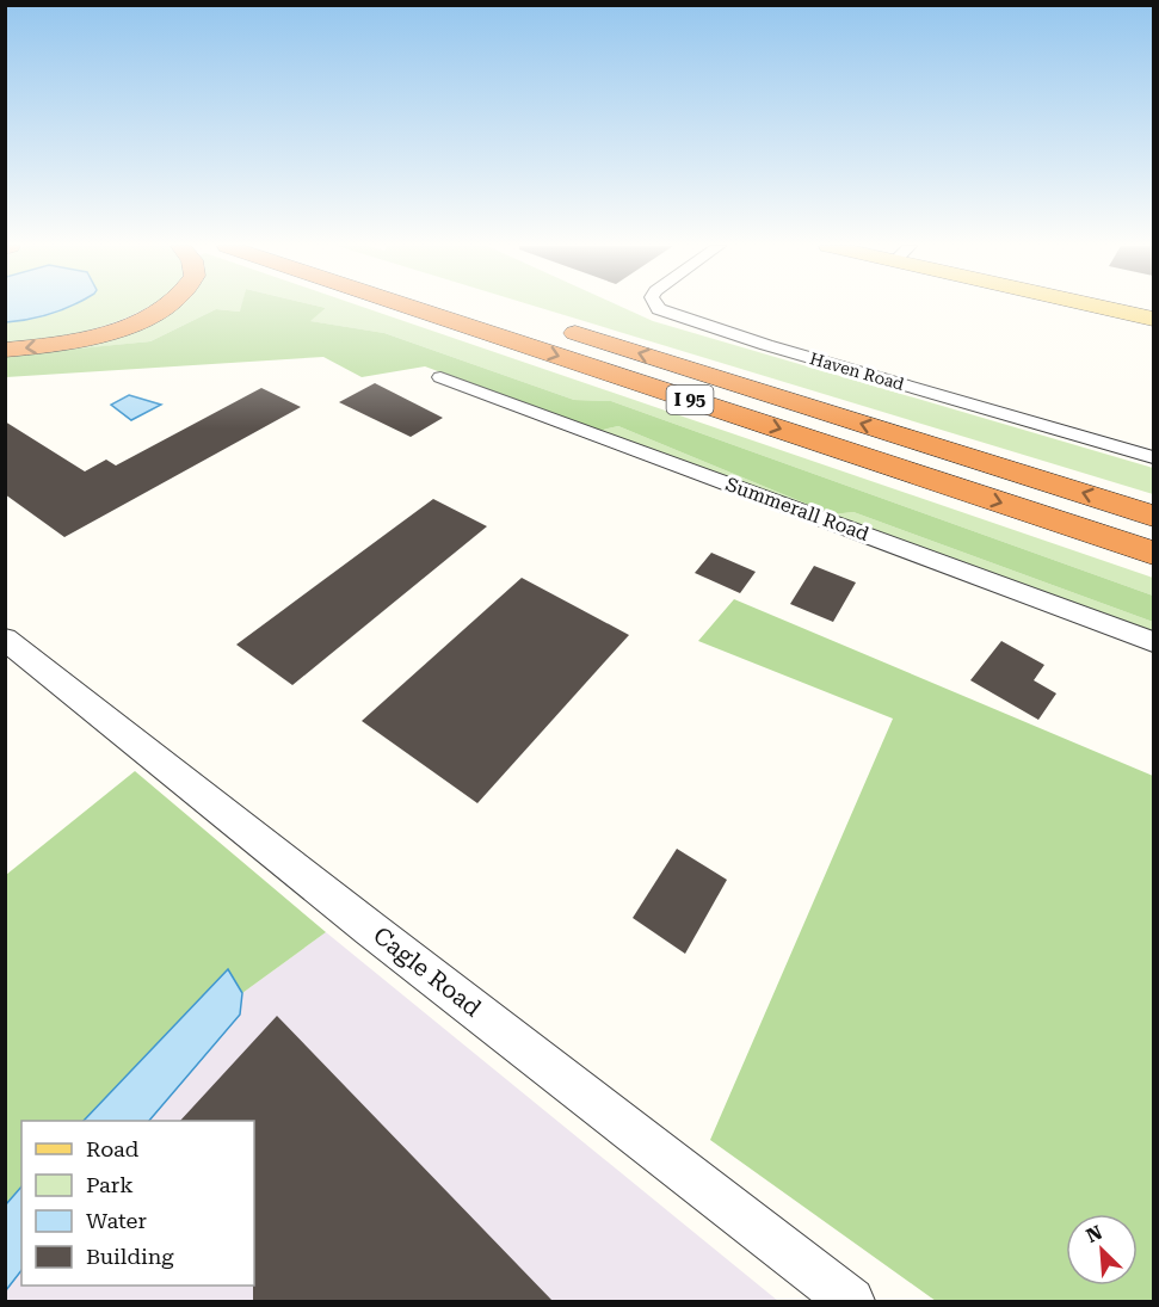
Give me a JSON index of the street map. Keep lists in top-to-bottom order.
{
  "streets": {
    "highway": ["I 95"],
    "street": ["Haven Road", "Summerall Road", "Cagle Road"]
  },
  "legend": [
    "Road",
    "Park",
    "Water",
    "Building"
  ],
  "north": "top left"
}
